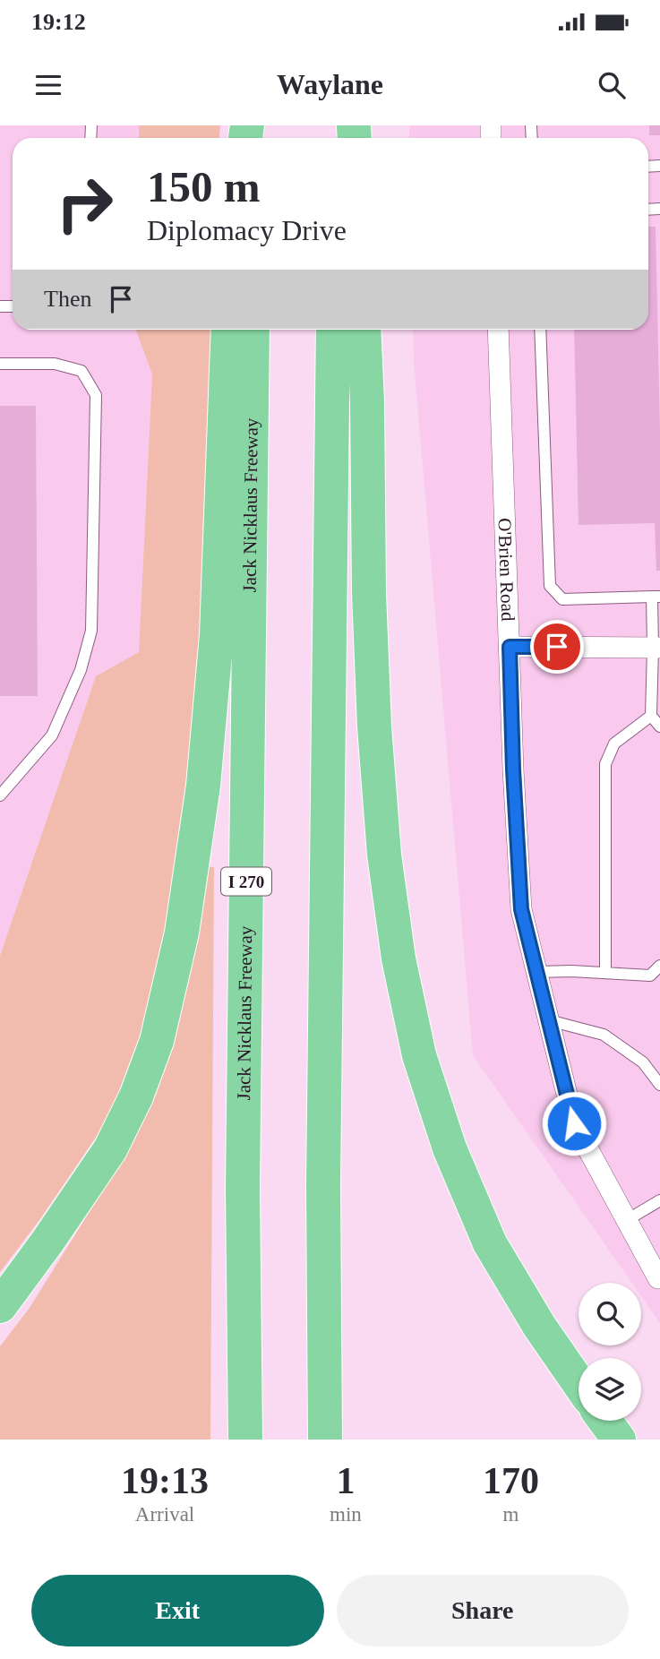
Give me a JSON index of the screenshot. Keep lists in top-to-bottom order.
{
  "streets": {
    "highway": ["Jack Nicklaus Freeway", "I 270"],
    "street": ["O'Brien Road"]
  },
  "page": {
    "status": "19:12",
    "header": "Waylane",
    "turn": ["150 m", "Diplomacy Drive"],
    "then": "Then",
    "eta": [
      "19:13",
      "Arrival",
      "1",
      "min",
      "170",
      "m"
    ],
    "buttons": ["Exit", "Share"]
  }
}
